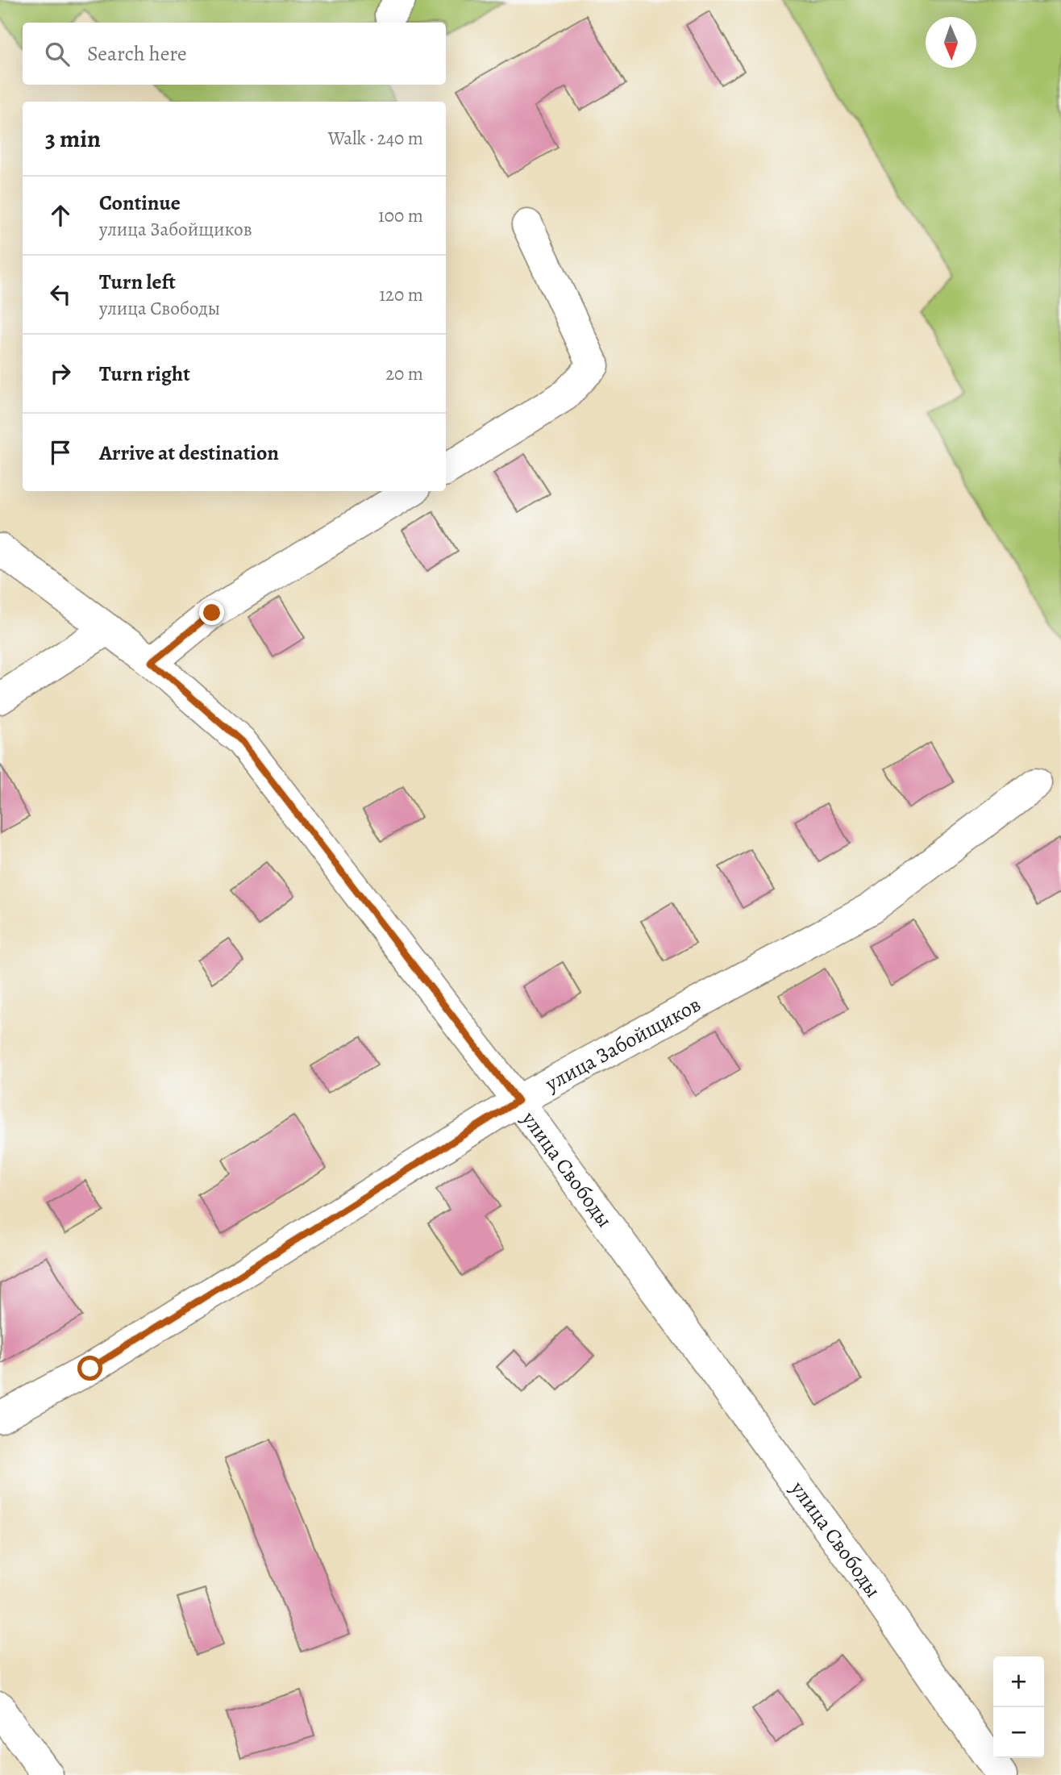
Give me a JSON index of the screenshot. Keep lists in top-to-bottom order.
{
  "streets": {
    "main road": ["улица Забойщиков", "улица Свободы"]
  },
  "crossings": [
    ["улица Забойщиков", "улица Свободы"]
  ],
  "north": "bottom",
  "page": {
    "search": "Search here",
    "heading": ["3 min", "Walk · 240 m"],
    "list": [
      ["Continue", "улица Забойщиков", "100 m"],
      ["Turn left", "улица Свободы", "120 m"],
      ["Turn right", "20 m"],
      "Arrive at destination"
    ],
    "map_buttons": ["+", "−"]
  }
}
